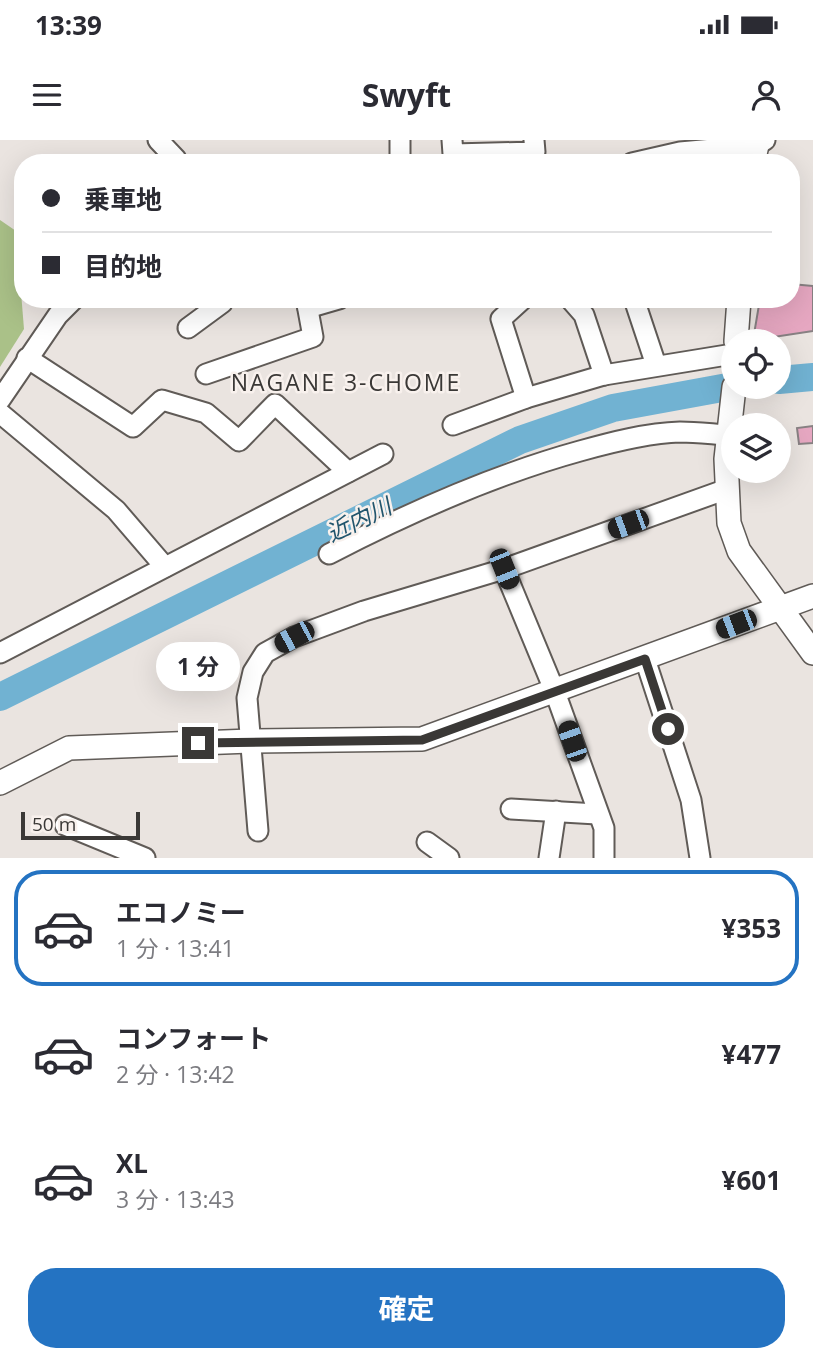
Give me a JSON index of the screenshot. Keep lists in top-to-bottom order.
{
  "districts": ["NAGANE 3-CHOME"],
  "water": ["近内川"],
  "scale_bar": "50 m",
  "page": {
    "status": "13:39",
    "header": "Swyft",
    "banner": ["乗車地", "目的地"],
    "bubble": "1 分",
    "scale": "50 m",
    "list": [
      {
        "name": "エコノミー",
        "note": "1 分 · 13:41",
        "value": "¥353"
      },
      {
        "name": "コンフォート",
        "note": "2 分 · 13:42",
        "value": "¥477"
      },
      {
        "name": "XL",
        "note": "3 分 · 13:43",
        "value": "¥601"
      }
    ],
    "buttons": "確定"
  }
}
